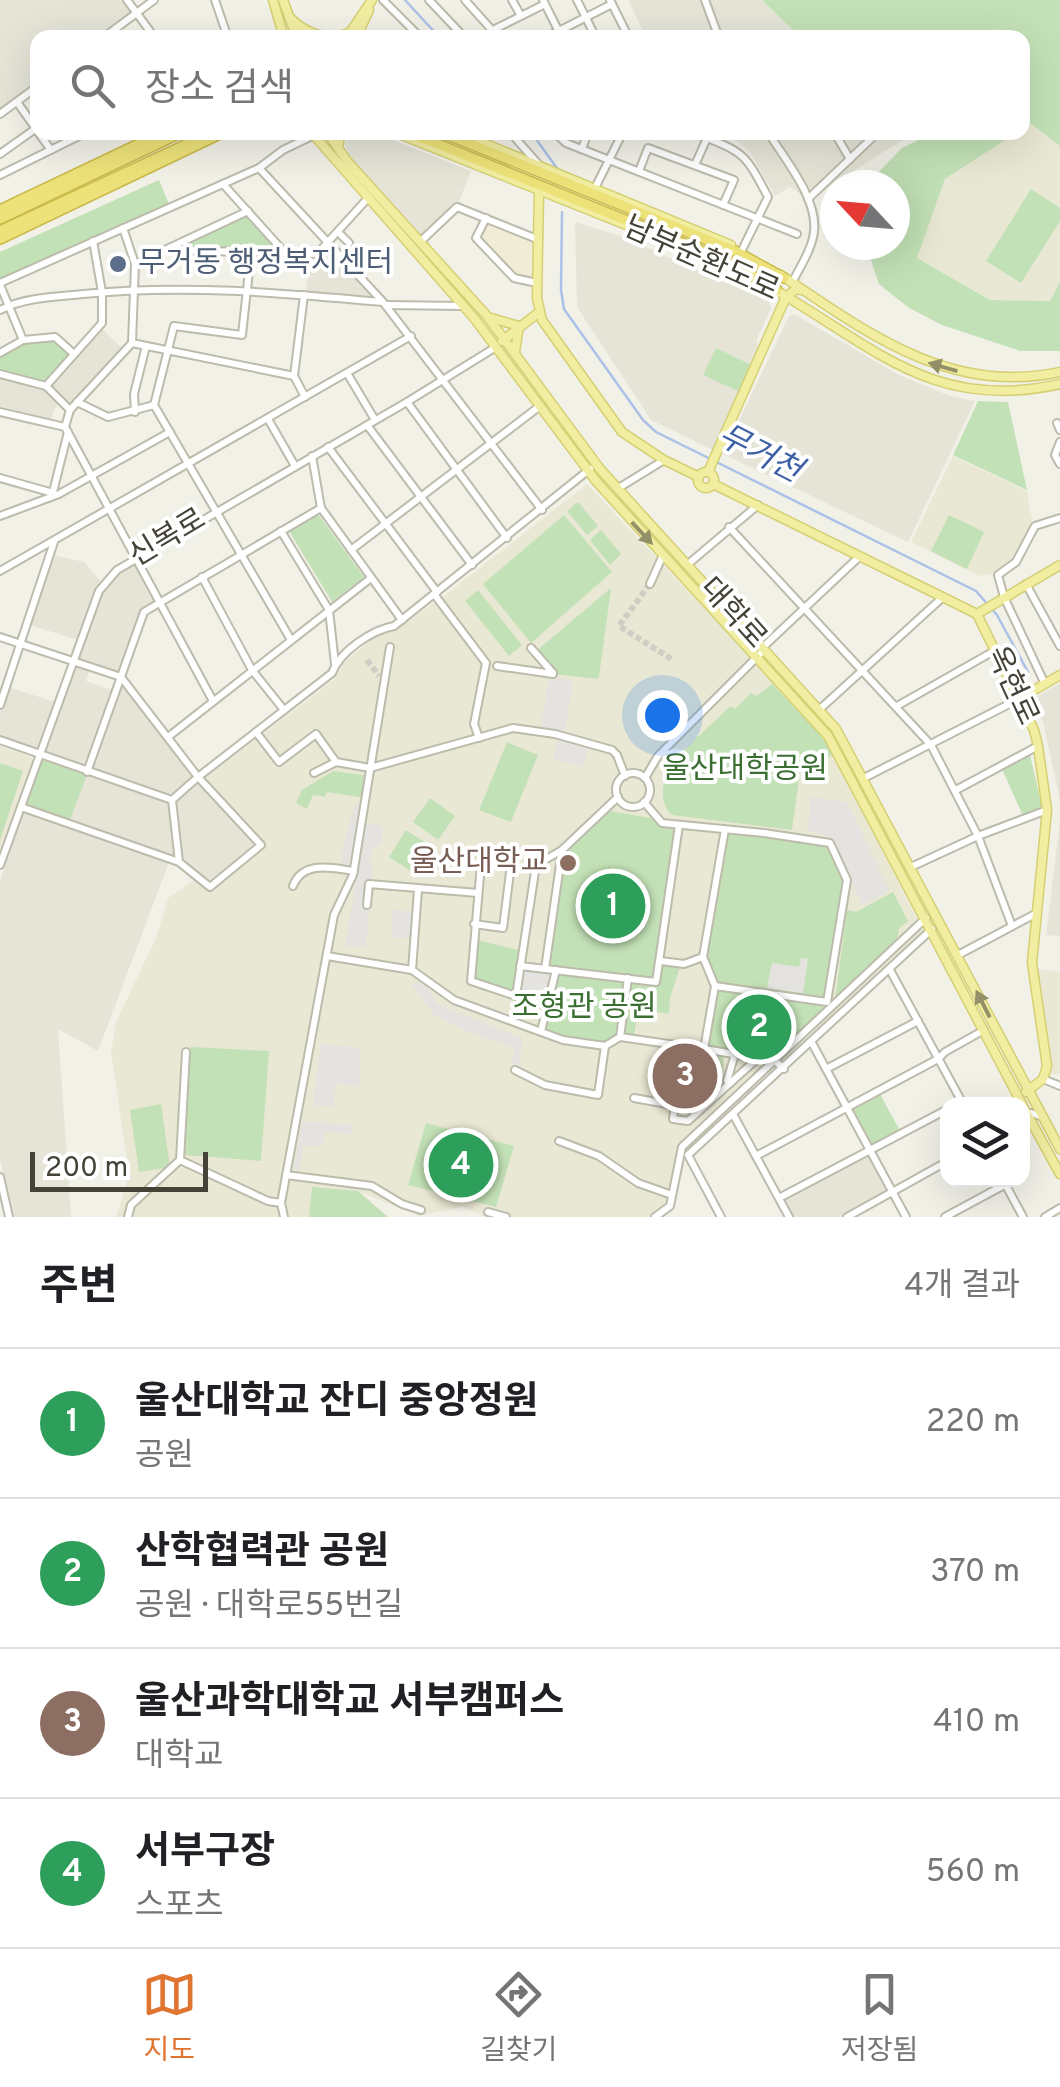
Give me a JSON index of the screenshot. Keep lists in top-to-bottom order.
{
  "streets": {
    "main road": ["남부순환도로", "대학로", "옥현로"],
    "street": ["신복로"]
  },
  "crossings": [
    ["신복로", "대학로"]
  ],
  "water": ["무거천"],
  "parks": ["울산대학공원", "조형관 공원"],
  "places": ["무거동 행정복지센터", "울산대학교"],
  "scale_bar": "200 m",
  "north": "top left",
  "page": {
    "search": "장소 검색",
    "pins": [
      "1",
      "2",
      "3",
      "4"
    ],
    "scale": "200 m",
    "heading": ["주변", "4개 결과"],
    "list": [
      {
        "mark": "1",
        "name": "울산대학교 잔디 중앙정원",
        "note": "공원",
        "value": "220 m"
      },
      {
        "mark": "2",
        "name": "산학협력관 공원",
        "note": "공원 · 대학로55번길",
        "value": "370 m"
      },
      {
        "mark": "3",
        "name": "울산과학대학교 서부캠퍼스",
        "note": "대학교",
        "value": "410 m"
      },
      {
        "mark": "4",
        "name": "서부구장",
        "note": "스포츠",
        "value": "560 m"
      }
    ],
    "nav": ["지도", "길찾기", "저장됨"]
  }
}
